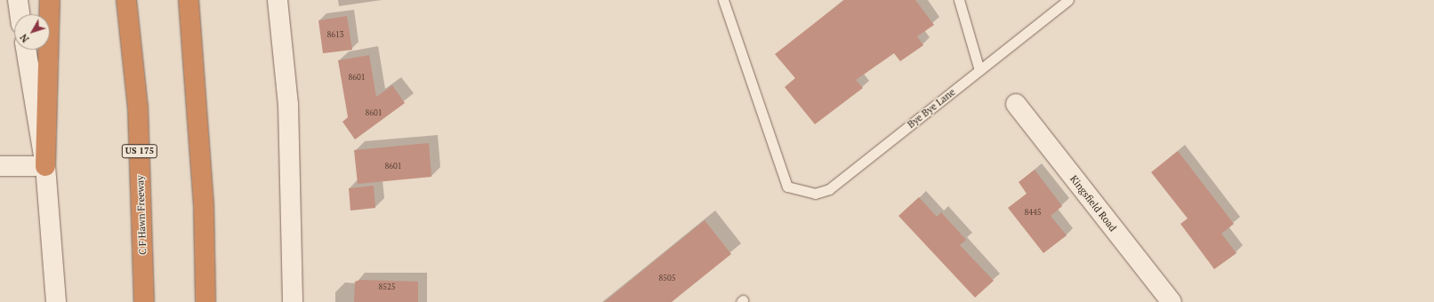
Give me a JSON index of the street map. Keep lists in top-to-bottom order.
{
  "streets": {
    "highway": ["US 175", "C F Hawn Freeway"],
    "main road": ["Kingsfield Road"],
    "lane": ["Bye Bye Lane"]
  },
  "house_numbers": [
    "8613",
    "8601",
    "8601",
    "8601",
    "8445",
    "8505",
    "8525"
  ],
  "north": "bottom left"
}
